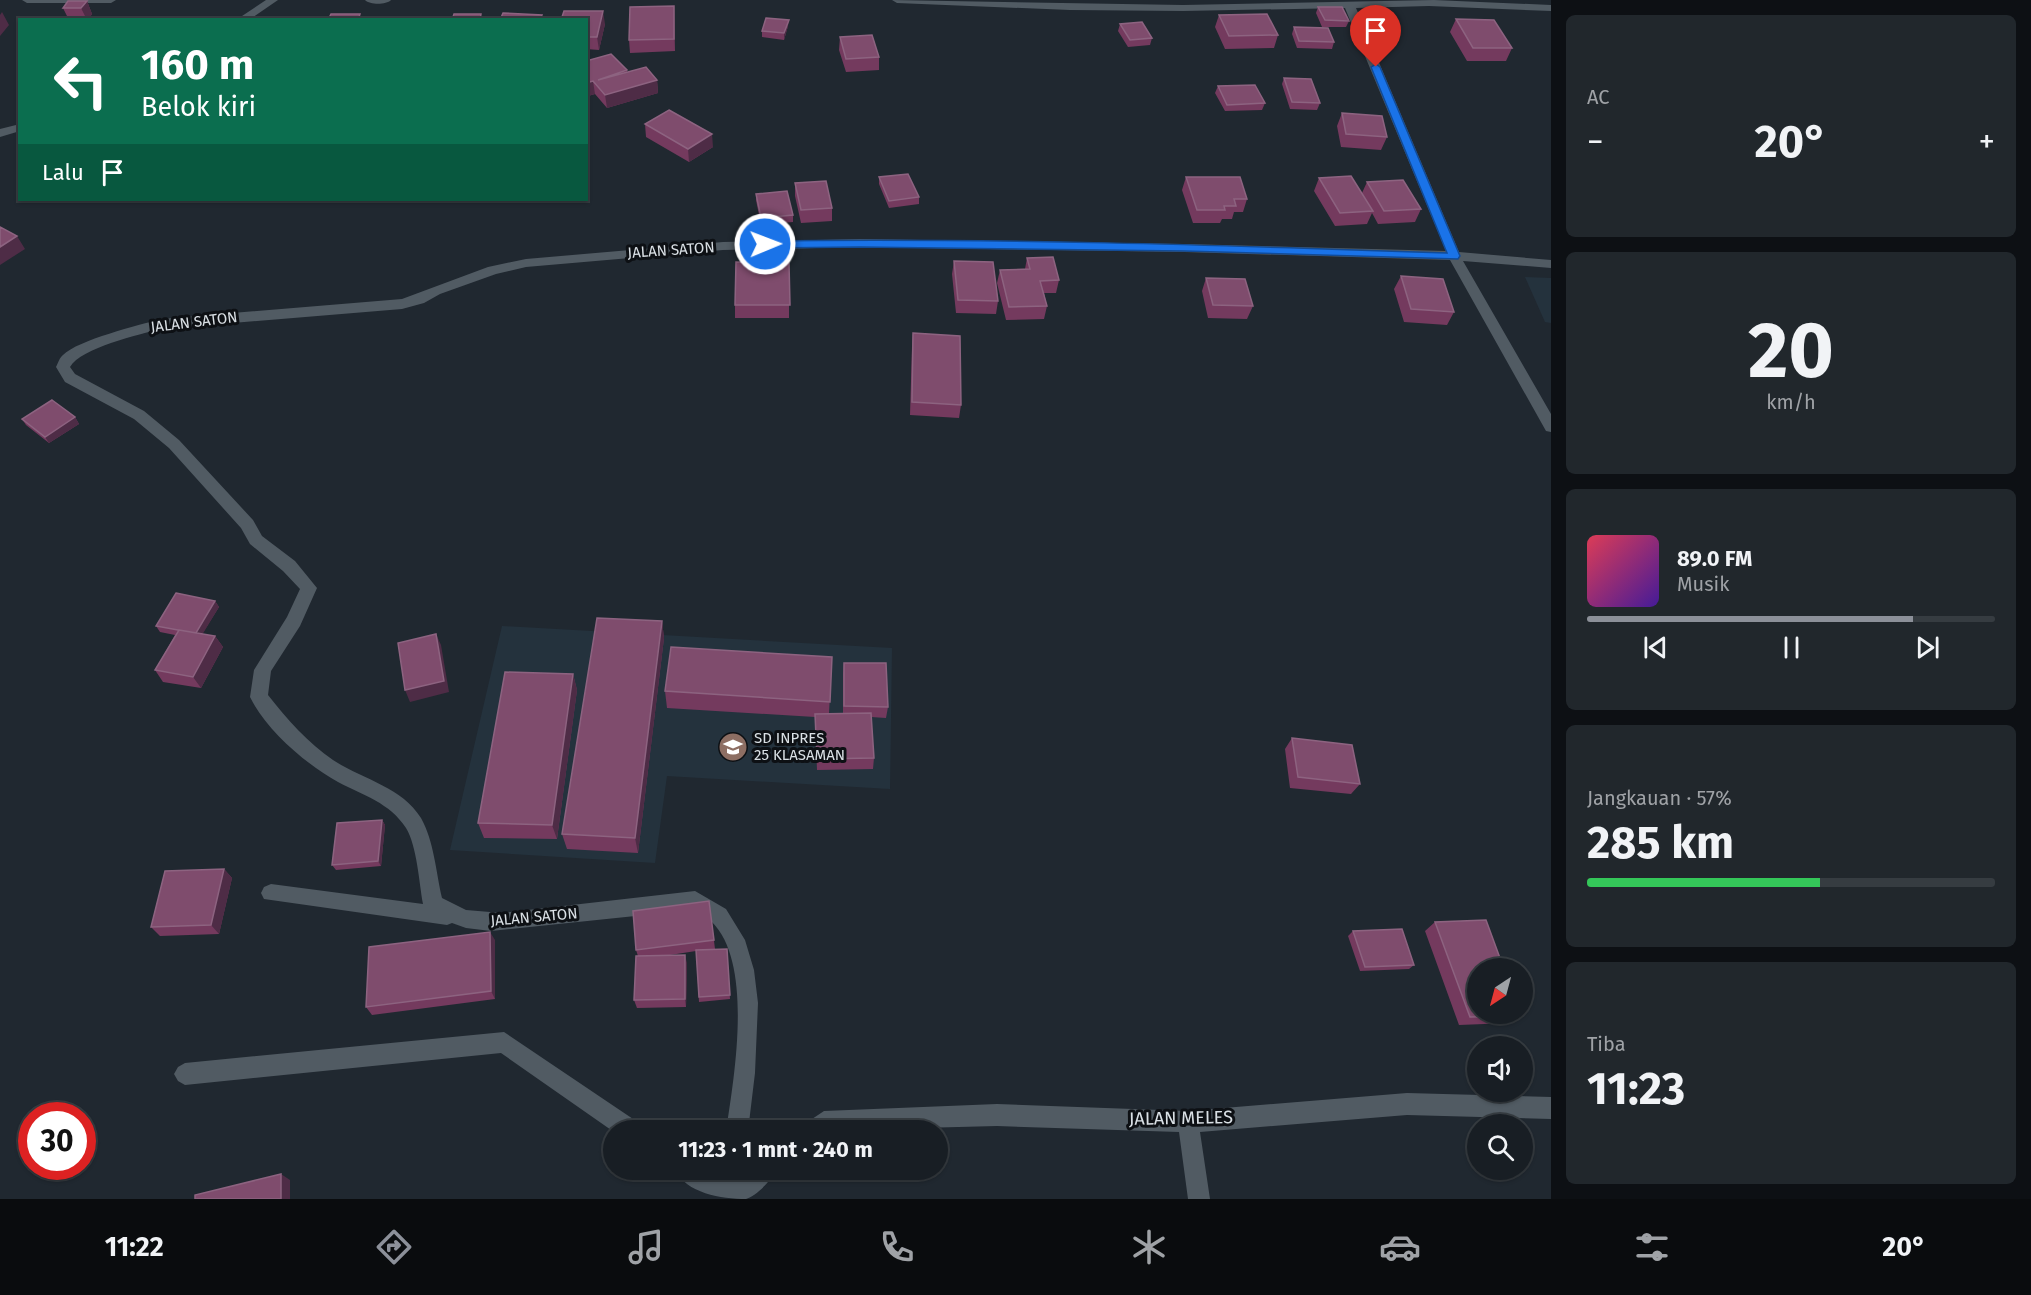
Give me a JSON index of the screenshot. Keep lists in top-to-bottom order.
{
  "streets": {
    "street": ["JALAN SATON", "JALAN MELES"]
  },
  "places": {
    "school or university": ["SD INPRES 25 KLASAMAN"]
  },
  "north": "bottom left",
  "page": {
    "tile": [
      "AC",
      ["20", "km/h"],
      ["Jangkauan · 57%", "285 km"],
      ["Tiba", "11:23"]
    ],
    "turn": ["160 m", "Belok kiri"],
    "heat": ["−", "20°", "+"],
    "then": "Lalu",
    "song": ["89.0 FM", "Musik"],
    "limit": "30",
    "trip": "11:23 · 1 mnt · 240 m",
    "tabs": ["11:22", "20°"]
  }
}
